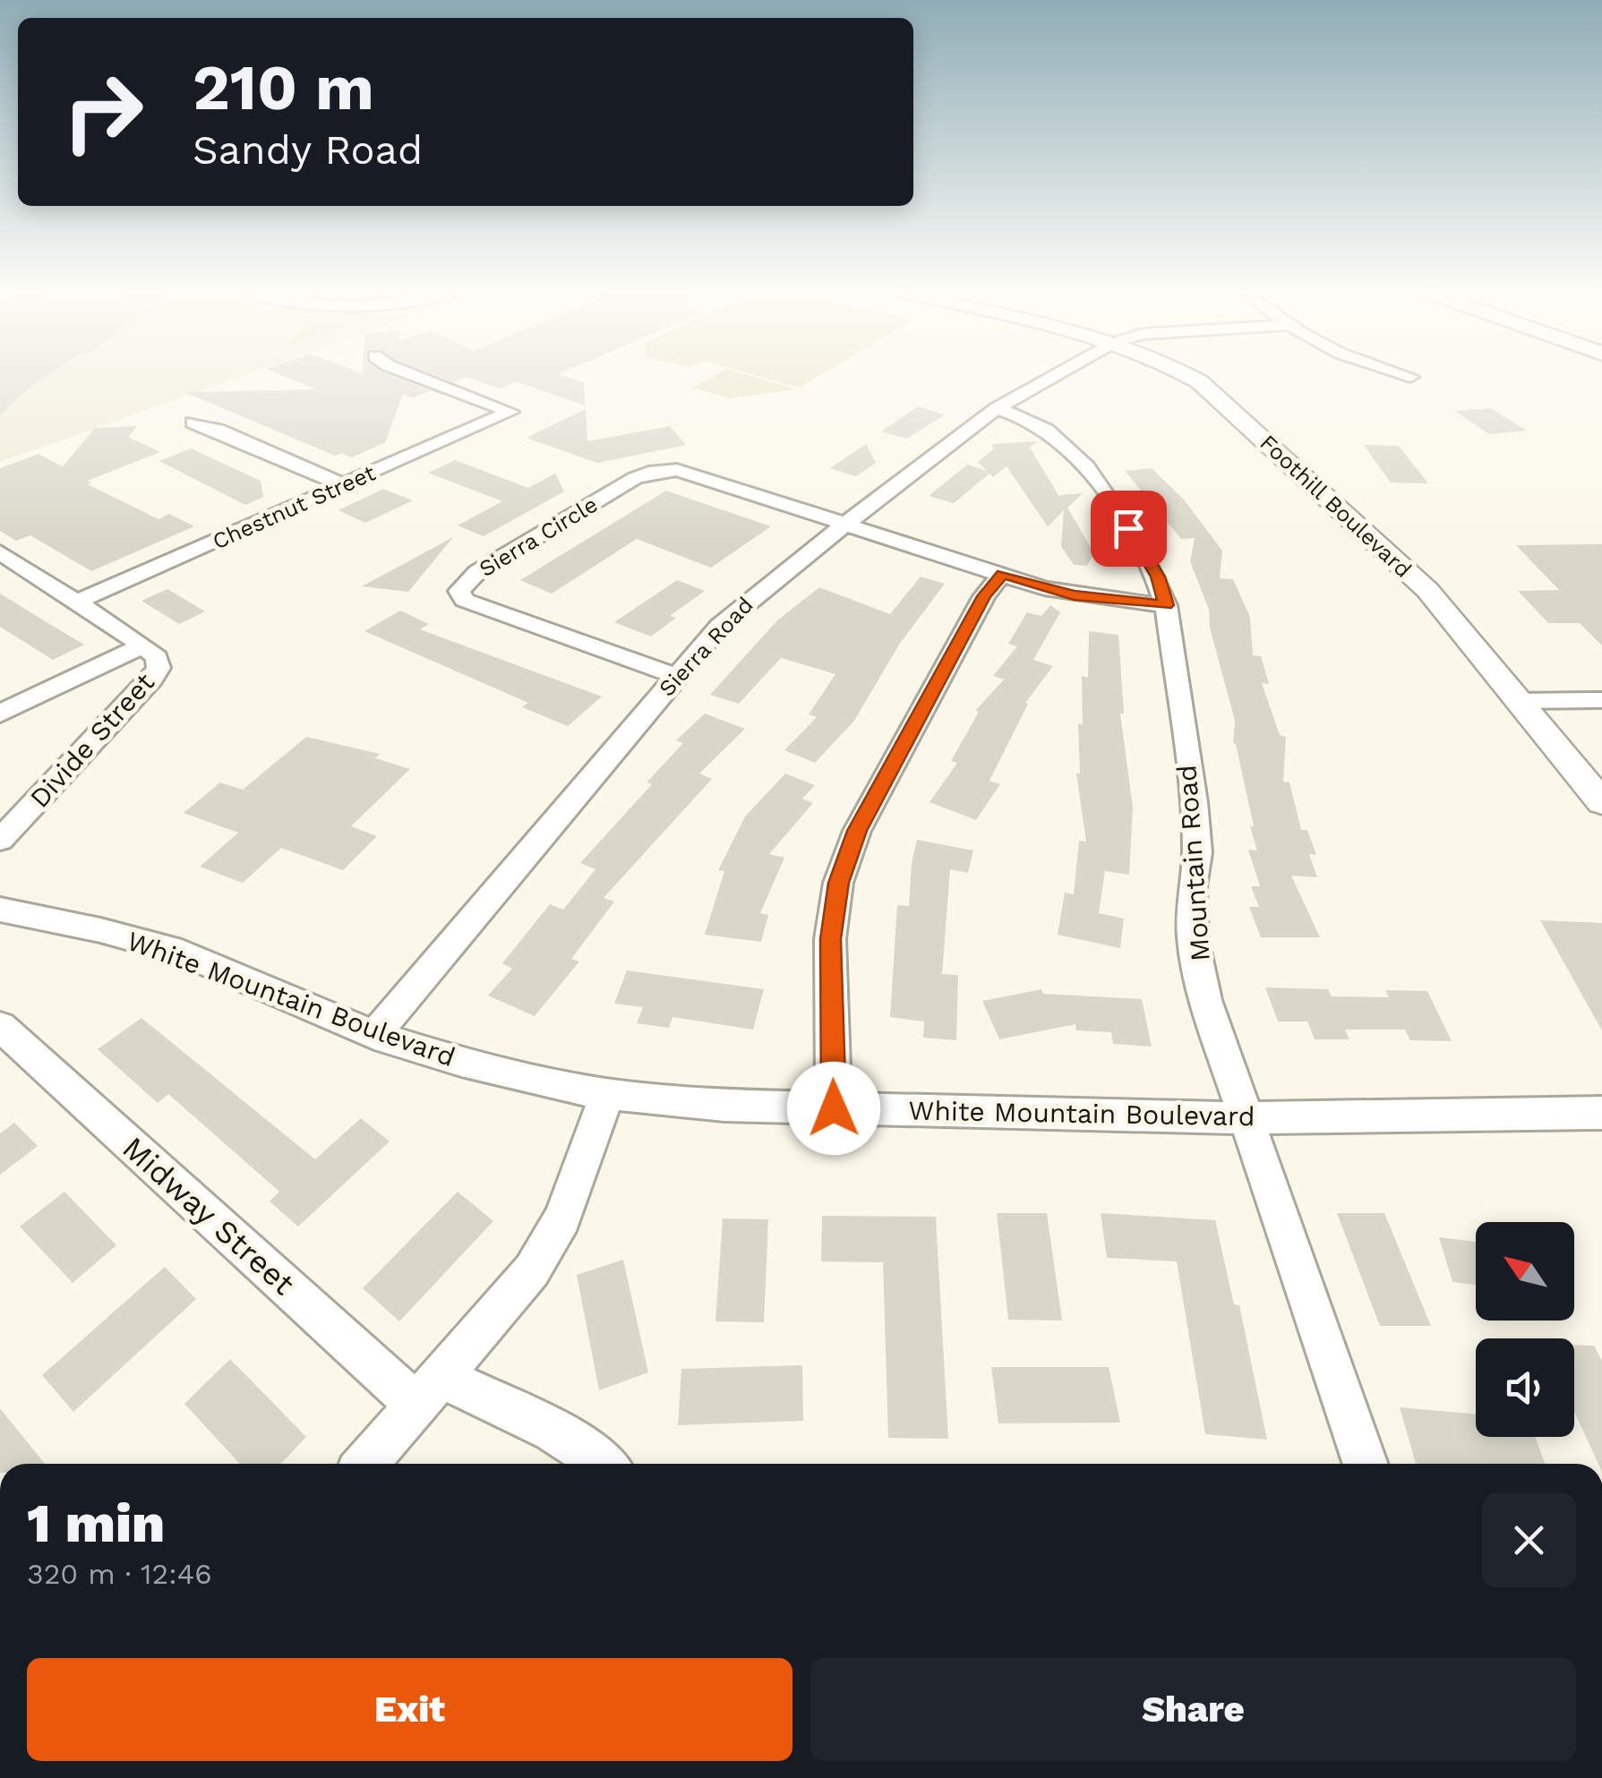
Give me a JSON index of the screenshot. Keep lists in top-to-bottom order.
{
  "streets": {
    "main road": ["Foothill Boulevard"],
    "street": [
      "Chestnut Street",
      "Sierra Circle",
      "Sierra Road",
      "Divide Street",
      "Mountain Road",
      "White Mountain Boulevard",
      "Midway Street"
    ]
  },
  "crossings": [
    ["Chestnut Street", "Divide Street"],
    ["Sierra Circle", "Sierra Road"],
    ["Sierra Road", "Mountain Road"],
    ["Sierra Road", "White Mountain Boulevard"],
    ["Mountain Road", "White Mountain Boulevard"]
  ],
  "north": "top left",
  "page": {
    "turn": ["210 m", "Sandy Road"],
    "heading": ["1 min", "320 m · 12:46"],
    "buttons": ["Exit", "Share"]
  }
}
